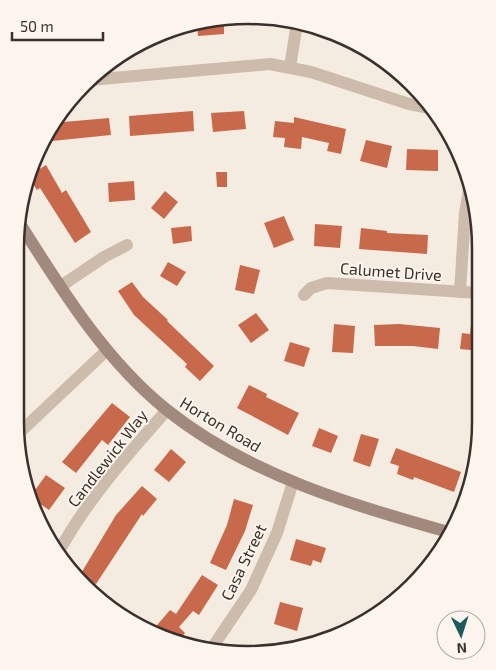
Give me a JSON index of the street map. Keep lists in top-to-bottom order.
{
  "streets": {
    "street": [
      "Calumet Drive",
      "Horton Road",
      "Candlewick Way",
      "Casa Street"
    ]
  },
  "crossings": [
    ["Horton Road", "Candlewick Way"],
    ["Horton Road", "Casa Street"]
  ],
  "scale_bar": "50 m",
  "north": "bottom"
}
